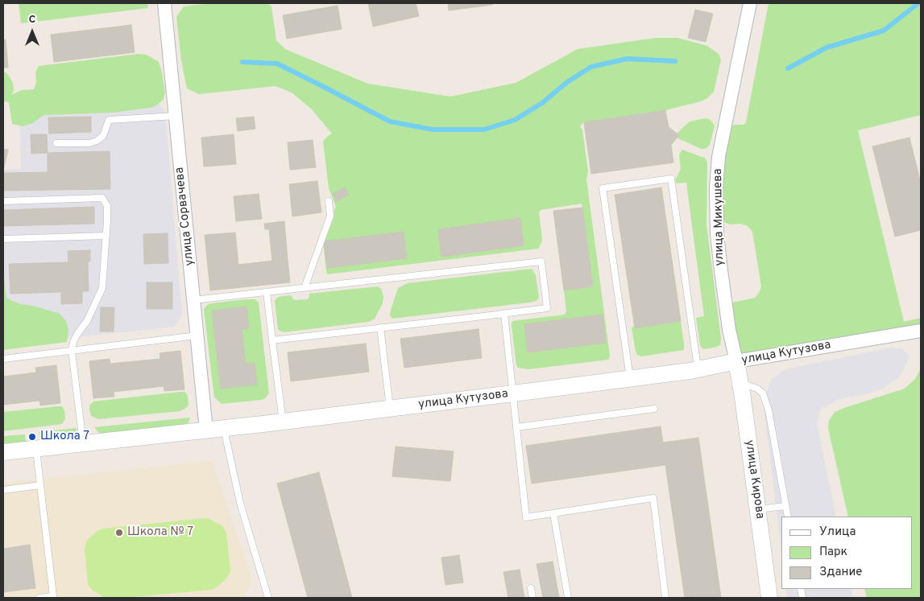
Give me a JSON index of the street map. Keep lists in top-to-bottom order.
{
  "streets": {
    "street": [
      "улица Сорвачева",
      "улица Микушева",
      "улица Кутузова",
      "улица Кирова"
    ]
  },
  "crossings": [
    ["улица Сорвачева", "улица Кутузова"],
    ["улица Микушева", "улица Кутузова"],
    ["улица Микушева", "улица Кирова"],
    ["улица Кутузова", "улица Кирова"]
  ],
  "places": ["Школа 7", "Школа № 7"],
  "legend": ["Улица", "Парк", "Здание"],
  "north": "top"
}
